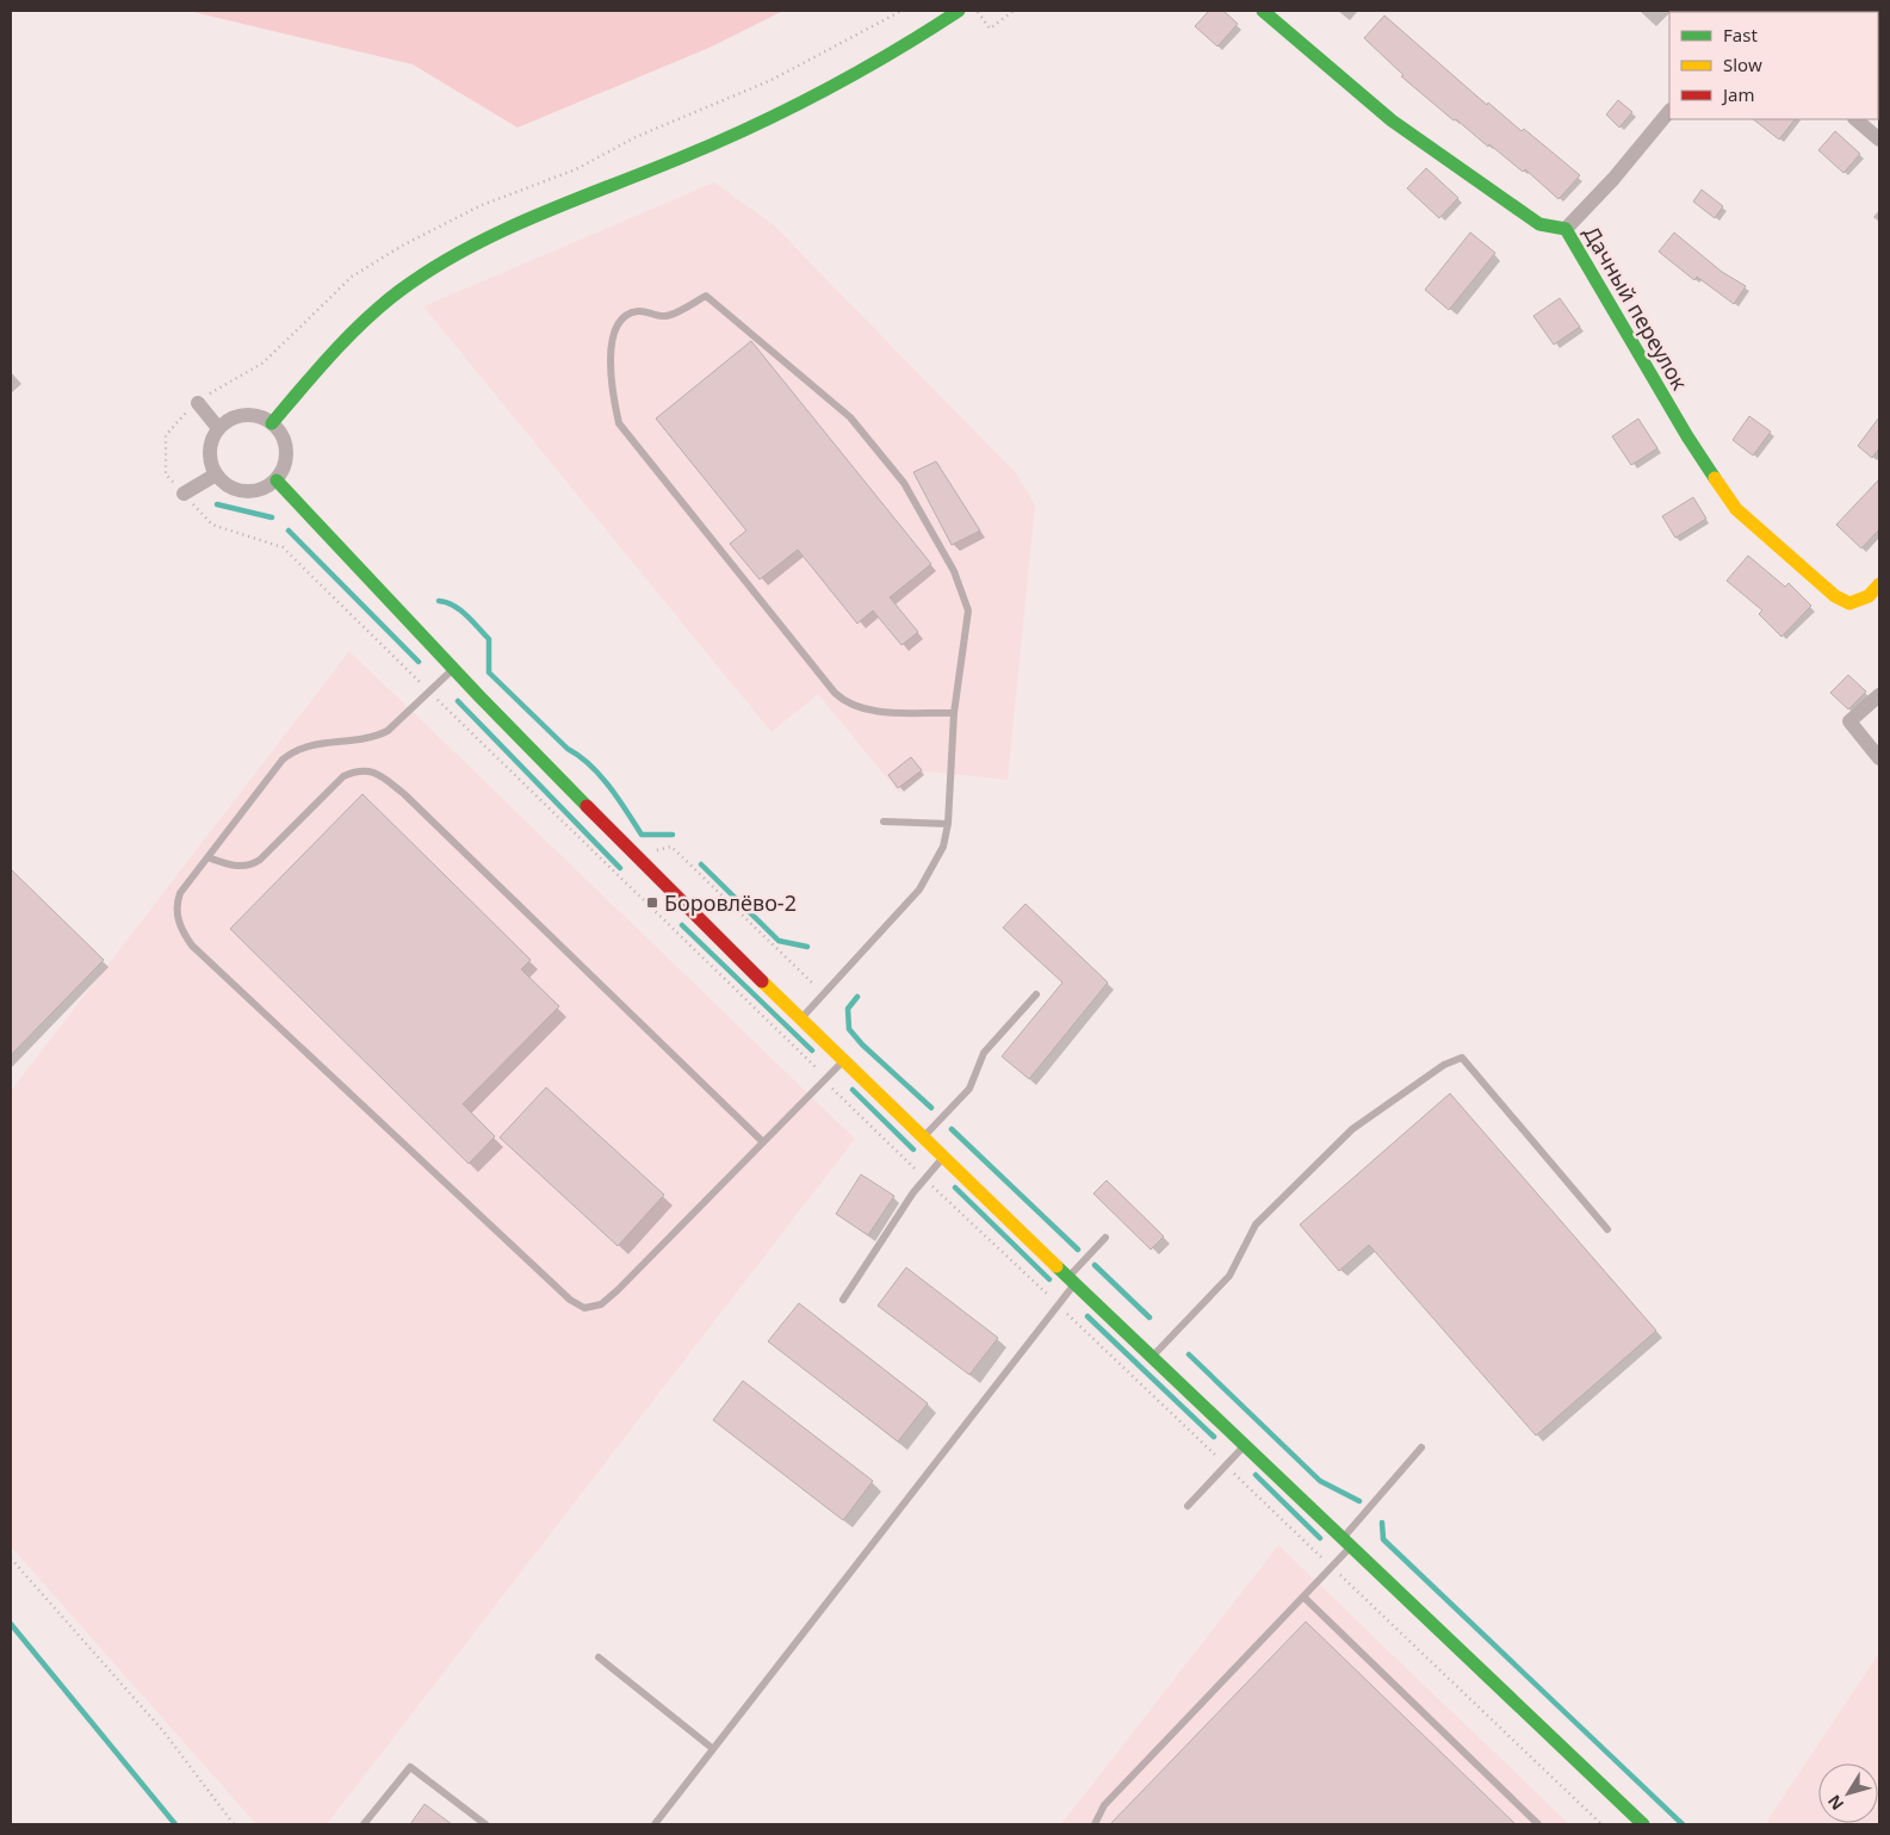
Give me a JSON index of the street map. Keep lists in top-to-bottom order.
{
  "streets": {
    "street": ["Дачный переулок"]
  },
  "places": {
    "transit": ["Боровлёво-2"]
  },
  "legend": ["Fast", "Slow", "Jam"],
  "north": "bottom left"
}
